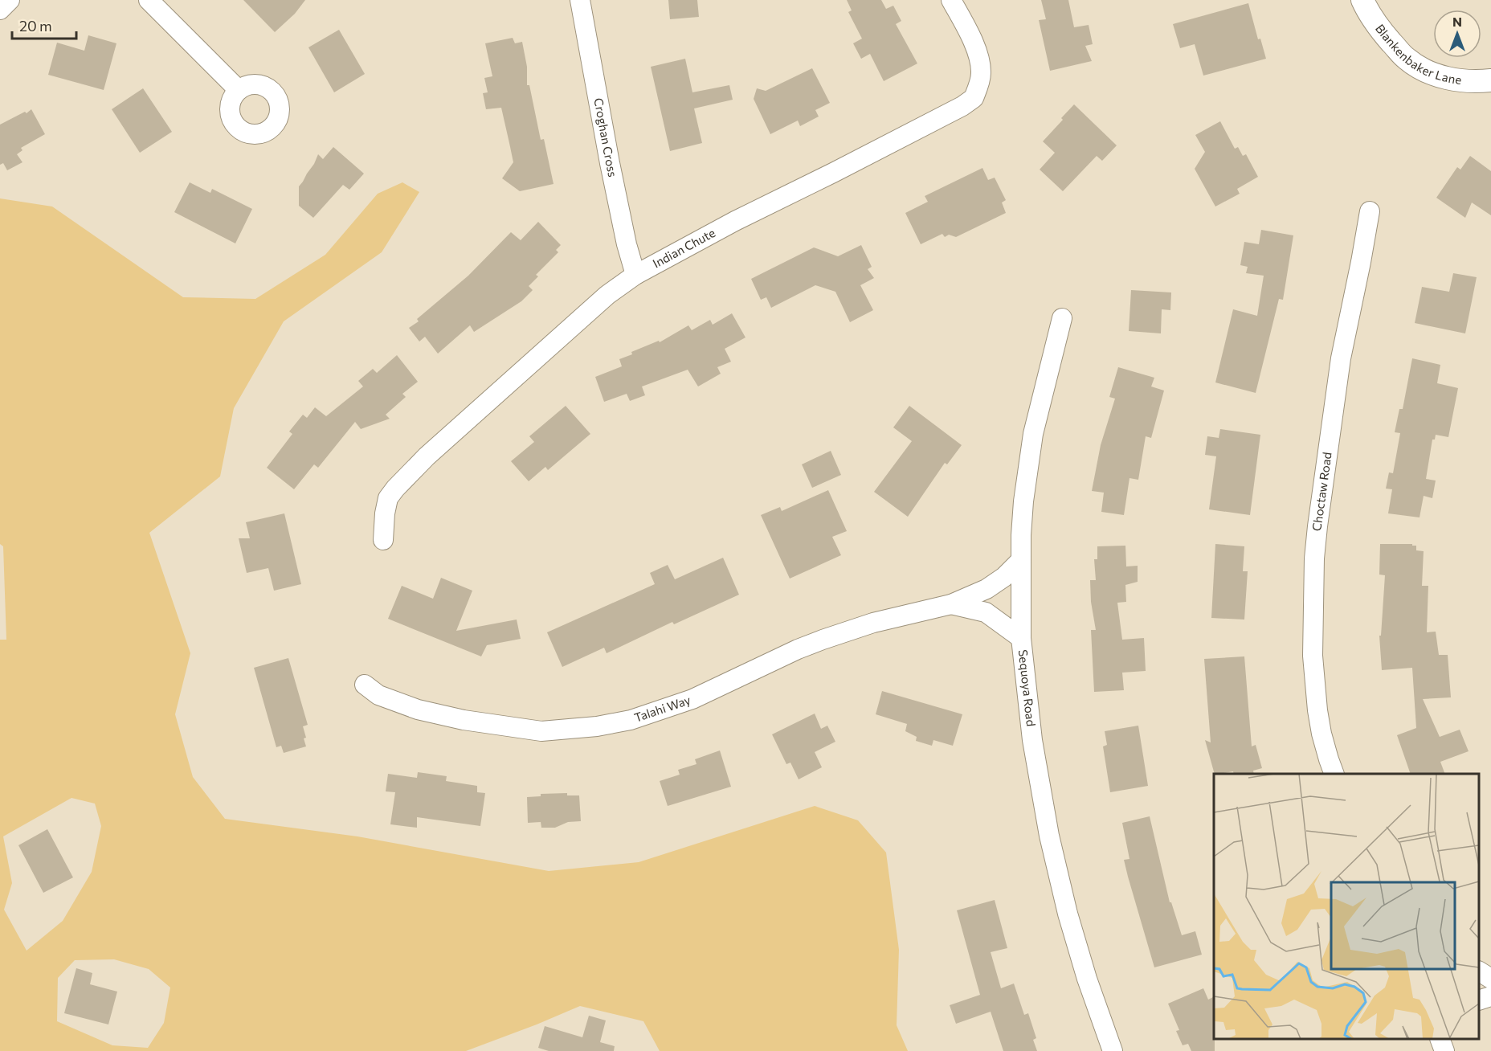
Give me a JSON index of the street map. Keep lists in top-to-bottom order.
{
  "streets": {
    "street": [
      "Blankenbaker Lane",
      "Croghan Cross",
      "Indian Chute",
      "Choctaw Road",
      "Sequoya Road",
      "Talahi Way"
    ]
  },
  "crossings": [
    ["Croghan Cross", "Indian Chute"],
    ["Sequoya Road", "Talahi Way"]
  ],
  "scale_bar": "20 m",
  "north": "top"
}
